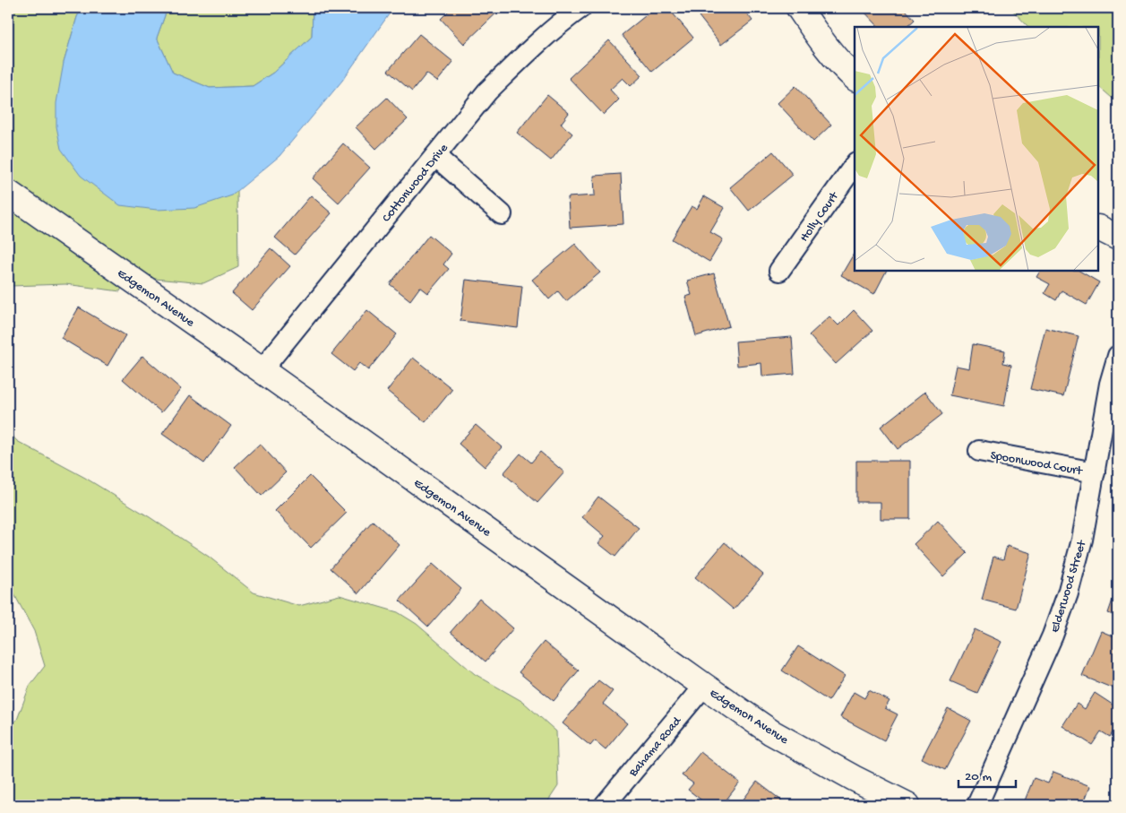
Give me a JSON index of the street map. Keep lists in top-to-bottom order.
{
  "streets": {
    "street": [
      "Cottonwood Drive",
      "Holly Court",
      "Edgemon Avenue",
      "Spoonwood Court",
      "Elderwood Street",
      "Bahama Road"
    ]
  },
  "crossings": [
    ["Cottonwood Drive", "Edgemon Avenue"],
    ["Edgemon Avenue", "Bahama Road"],
    ["Spoonwood Court", "Elderwood Street"]
  ],
  "scale_bar": "20 m"
}
